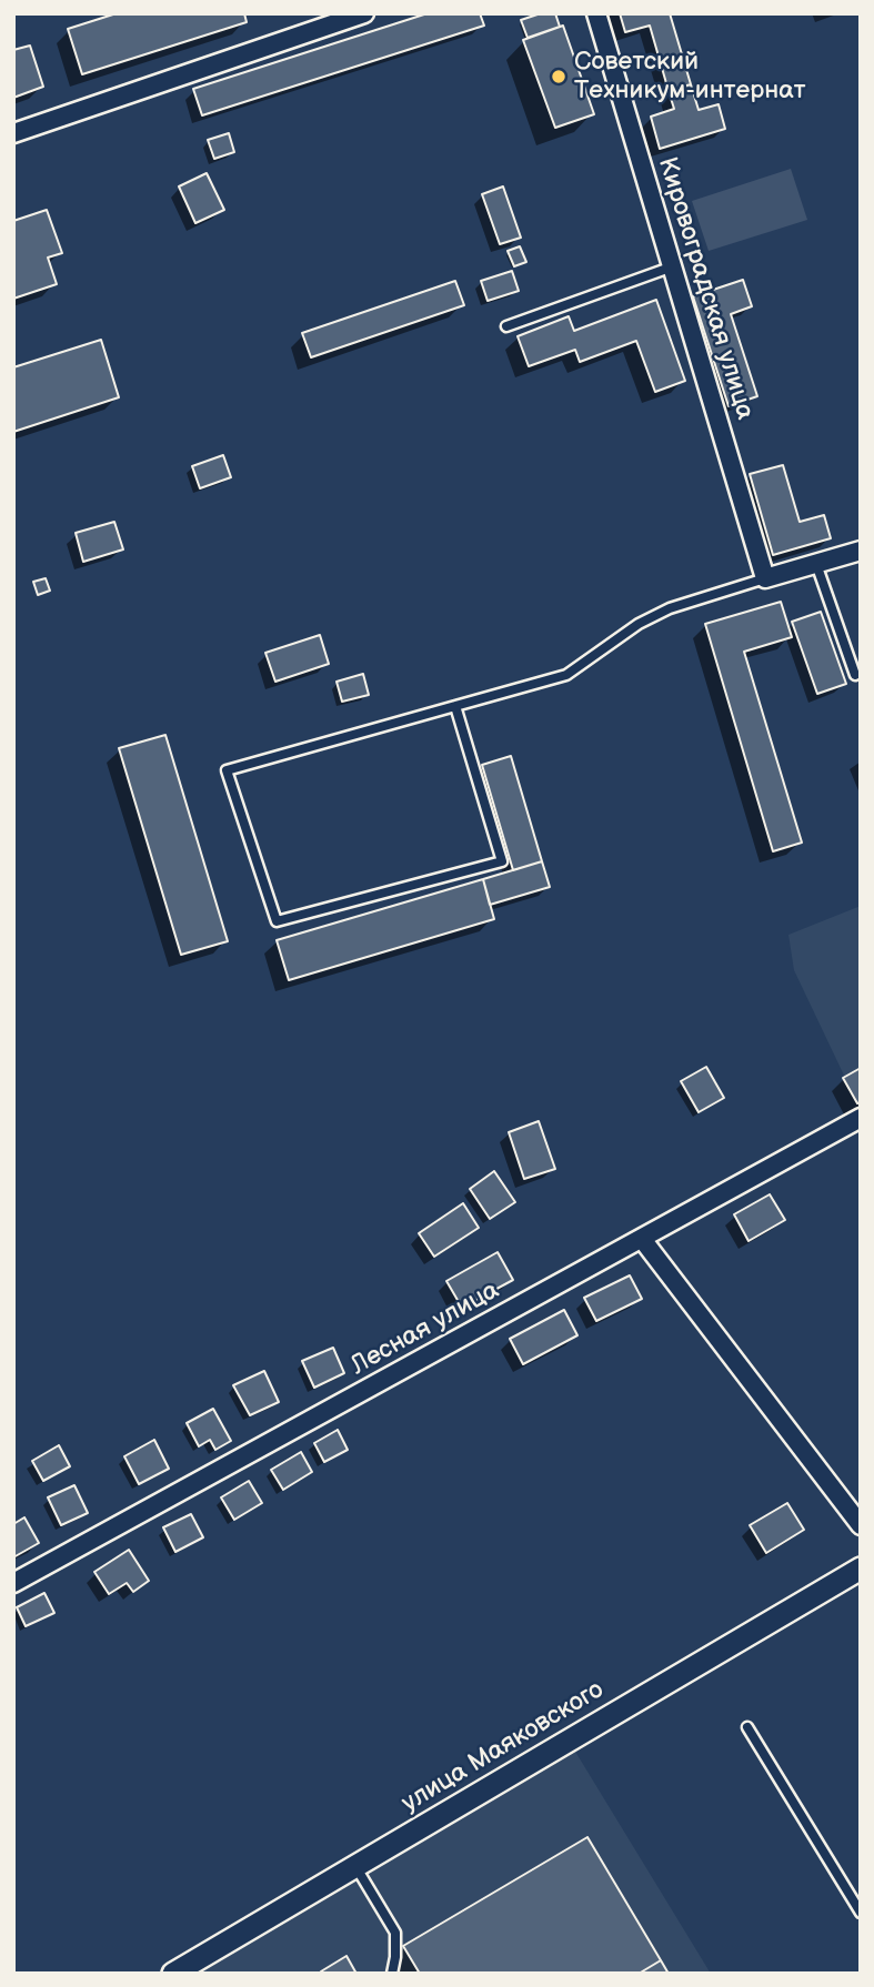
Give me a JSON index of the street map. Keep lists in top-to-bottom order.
{
  "streets": {
    "street": ["Кировоградская улица", "Лесная улица", "улица Маяковского"]
  },
  "places": ["Советский Техникум-интернат"]
}
